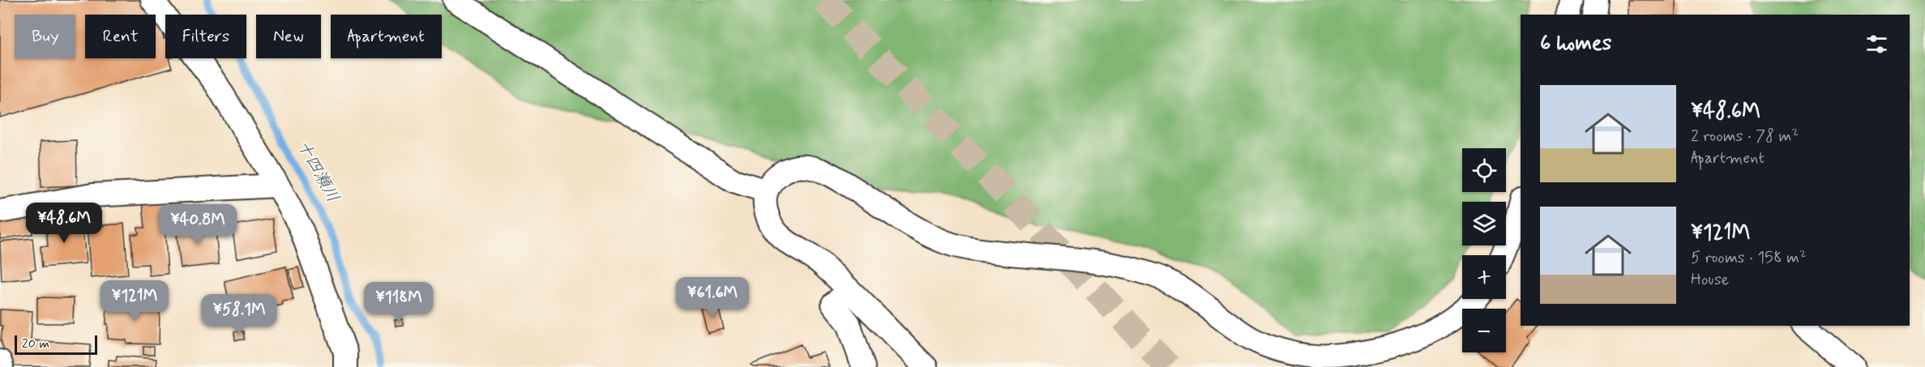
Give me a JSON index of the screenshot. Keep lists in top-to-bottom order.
{
  "water": ["十四瀬川"],
  "scale_bar": "20 m",
  "page": {
    "chip": [
      "Buy",
      "Rent",
      "Filters",
      "New",
      "Apartment"
    ],
    "heading": "6 homes",
    "list": [
      {
        "name": "¥48.6M",
        "note": "2 rooms · 78 m² · Apartment"
      },
      {
        "name": "¥121M",
        "note": "5 rooms · 158 m² · House"
      }
    ],
    "map_buttons": ["+", "−"],
    "price": [
      "¥48.6M",
      "¥40.8M",
      "¥61.6M",
      "¥121M",
      "¥118M",
      "¥58.1M"
    ],
    "scale": "20 m"
  }
}
